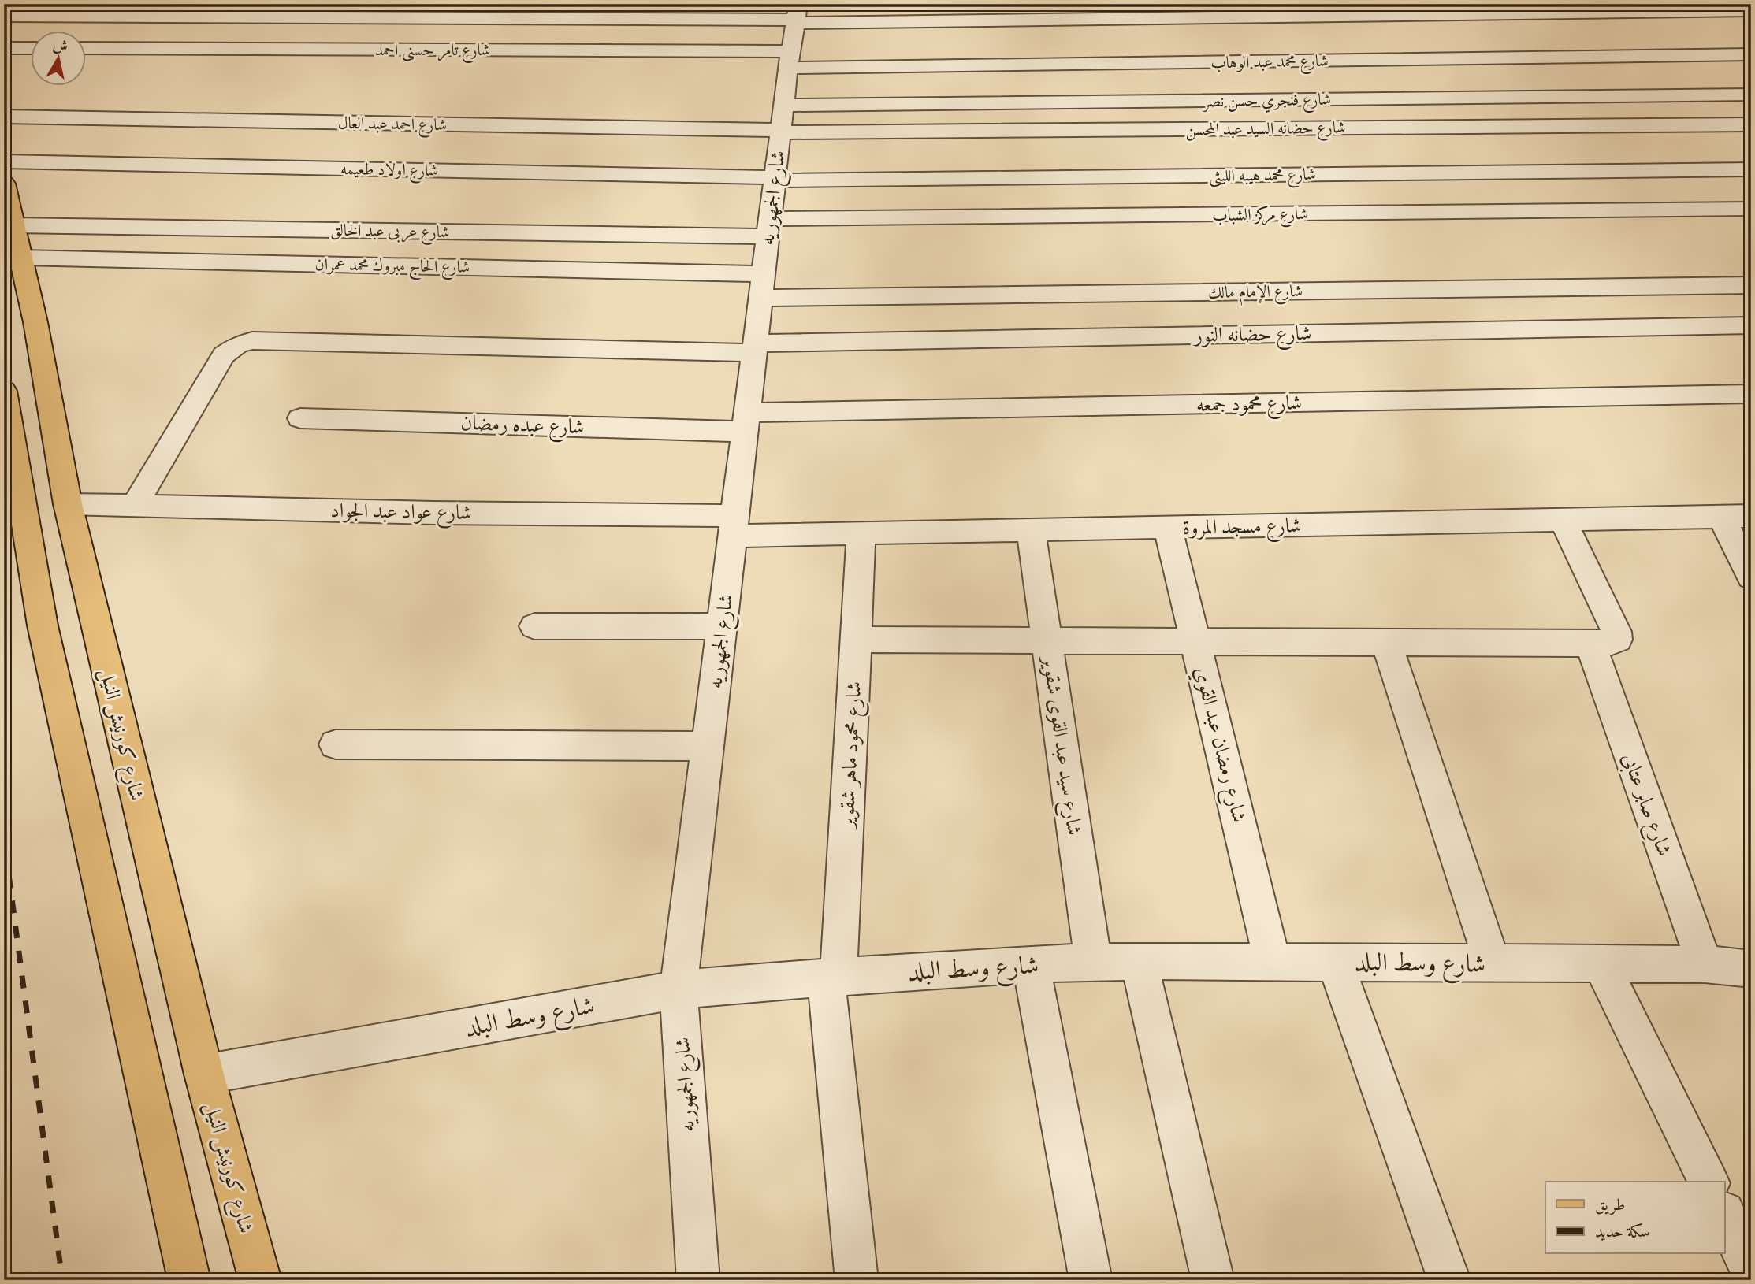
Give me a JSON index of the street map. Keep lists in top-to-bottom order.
{
  "streets": {
    "main road": ["شارع كورنيش النيل"],
    "street": [
      "شارع تامر حسنى احمد",
      "شارع محمد عبد الوهاب",
      "شارع فنجري حسن نصر",
      "شارع احمد عبد العال",
      "شارع حضانه السيد عبد المحسن",
      "شارع اولاد طعيمه",
      "شارع محمد هيبه الليثى",
      "شارع الجمهوريه",
      "شارع مركز الشباب",
      "شارع عربى عبد الخالق",
      "شارع الحاج مبروك محمد عمران",
      "شارع الإمام مالك",
      "شارع حضانه النور",
      "شارع محمود جمعه",
      "شارع عبده رمضان",
      "شارع عواد عبد الجواد",
      "شارع مسجد المروة",
      "شارع رمضان عبد القوي",
      "شارع سيد عبد القوى شقوير",
      "شارع محمود ماهر شقوير",
      "شارع صابر عتابى",
      "شارع وسط البلد"
    ]
  },
  "crossings": [
    ["شارع تامر حسنى احمد", "شارع محمد عبد الوهاب"],
    ["شارع تامر حسنى احمد", "شارع الجمهوريه"],
    ["شارع محمد عبد الوهاب", "شارع الجمهوريه"],
    ["شارع فنجري حسن نصر", "شارع احمد عبد العال"],
    ["شارع فنجري حسن نصر", "شارع حضانه السيد عبد المحسن"],
    ["شارع فنجري حسن نصر", "شارع الجمهوريه"],
    ["شارع احمد عبد العال", "شارع حضانه السيد عبد المحسن"],
    ["شارع احمد عبد العال", "شارع الجمهوريه"],
    ["شارع حضانه السيد عبد المحسن", "شارع الجمهوريه"],
    ["شارع اولاد طعيمه", "شارع محمد هيبه الليثى"],
    ["شارع اولاد طعيمه", "شارع الجمهوريه"],
    ["شارع محمد هيبه الليثى", "شارع الجمهوريه"],
    ["شارع الجمهوريه", "شارع مركز الشباب"],
    ["شارع الجمهوريه", "شارع عربى عبد الخالق"],
    ["شارع الجمهوريه", "شارع الحاج مبروك محمد عمران"],
    ["شارع الجمهوريه", "شارع الإمام مالك"],
    ["شارع الجمهوريه", "شارع حضانه النور"],
    ["شارع الجمهوريه", "شارع محمود جمعه"],
    ["شارع الجمهوريه", "شارع عبده رمضان"],
    ["شارع الجمهوريه", "شارع عواد عبد الجواد"],
    ["شارع الجمهوريه", "شارع مسجد المروة"],
    ["شارع الجمهوريه", "شارع وسط البلد"],
    ["شارع مركز الشباب", "شارع عربى عبد الخالق"],
    ["شارع عربى عبد الخالق", "شارع كورنيش النيل"],
    ["شارع الحاج مبروك محمد عمران", "شارع الإمام مالك"],
    ["شارع الحاج مبروك محمد عمران", "شارع كورنيش النيل"],
    ["شارع حضانه النور", "شارع عواد عبد الجواد"],
    ["شارع محمود جمعه", "شارع عبده رمضان"],
    ["شارع عواد عبد الجواد", "شارع مسجد المروة"],
    ["شارع عواد عبد الجواد", "شارع كورنيش النيل"],
    ["شارع مسجد المروة", "شارع رمضان عبد القوي"],
    ["شارع مسجد المروة", "شارع سيد عبد القوى شقوير"],
    ["شارع مسجد المروة", "شارع محمود ماهر شقوير"],
    ["شارع كورنيش النيل", "شارع وسط البلد"],
    ["شارع رمضان عبد القوي", "شارع وسط البلد"],
    ["شارع سيد عبد القوى شقوير", "شارع وسط البلد"],
    ["شارع محمود ماهر شقوير", "شارع وسط البلد"],
    ["شارع صابر عتابى", "شارع وسط البلد"]
  ],
  "legend": ["طريق", "سكة حديد"],
  "north": "top"
}
